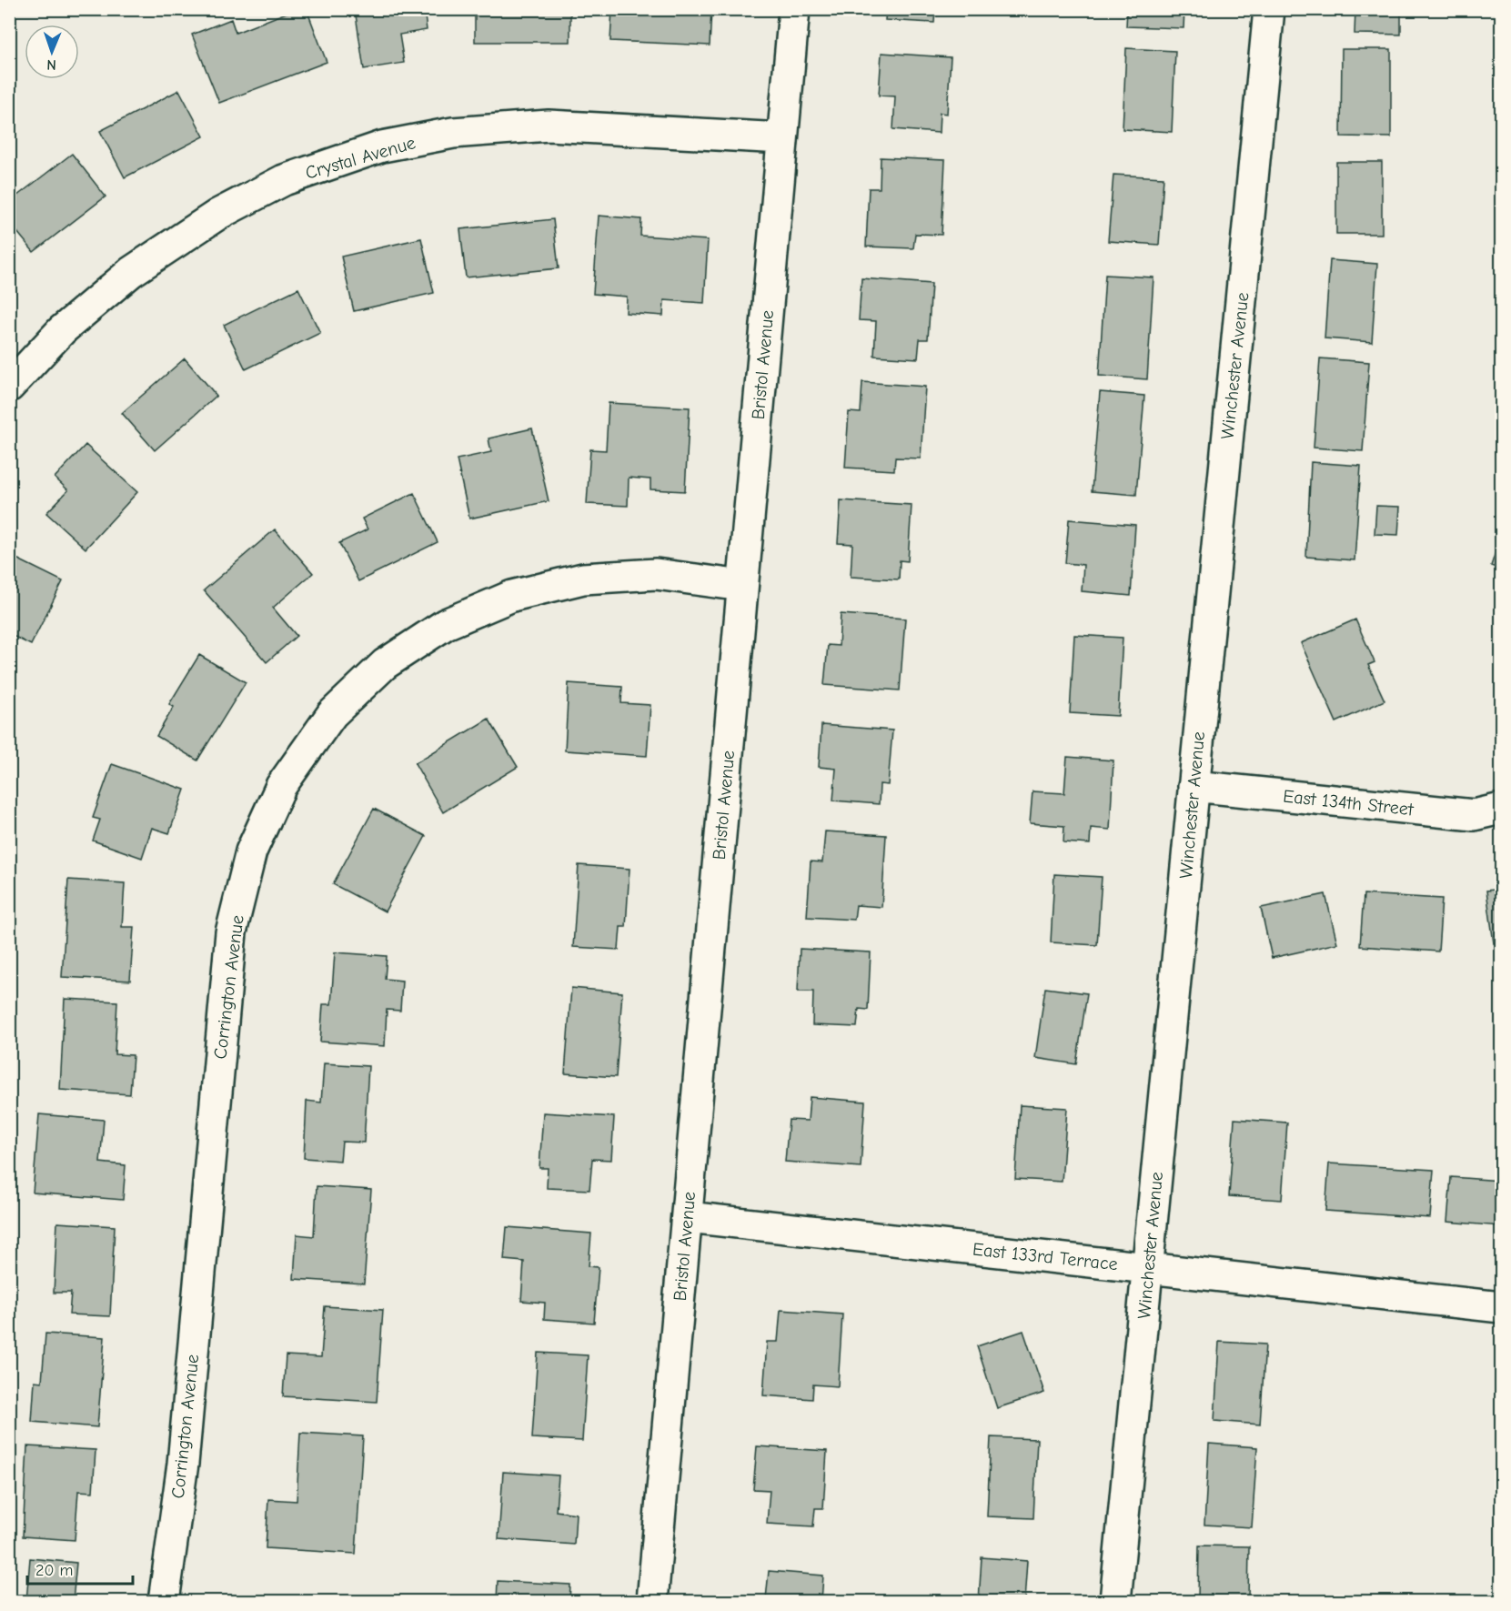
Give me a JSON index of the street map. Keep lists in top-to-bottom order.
{
  "streets": {
    "street": [
      "Crystal Avenue",
      "Bristol Avenue",
      "Winchester Avenue",
      "East 134th Street",
      "Corrington Avenue",
      "East 133rd Terrace"
    ]
  },
  "crossings": [
    ["Crystal Avenue", "Bristol Avenue"],
    ["Bristol Avenue", "Corrington Avenue"],
    ["Bristol Avenue", "East 133rd Terrace"],
    ["Winchester Avenue", "East 134th Street"],
    ["Winchester Avenue", "East 133rd Terrace"]
  ],
  "scale_bar": "20 m",
  "north": "bottom"
}
